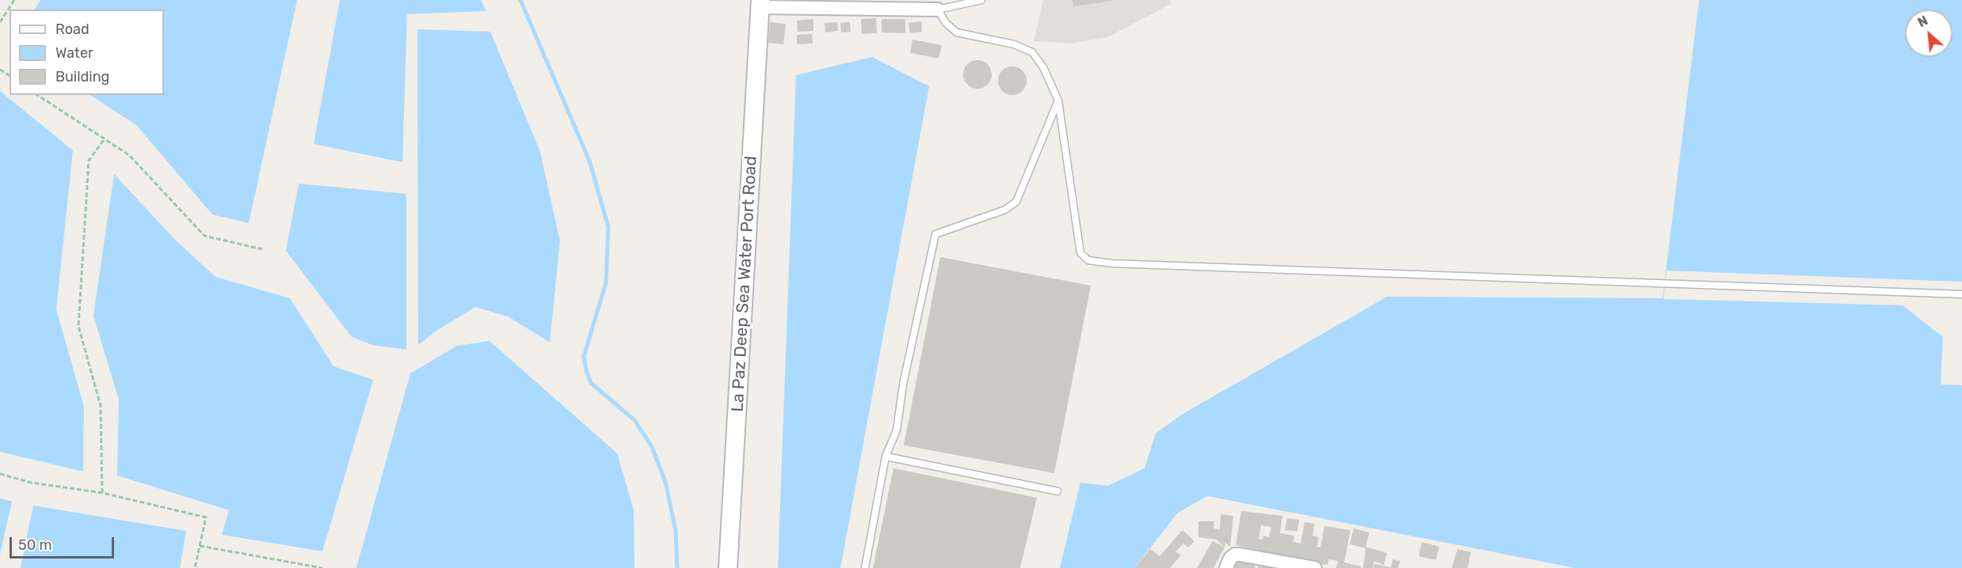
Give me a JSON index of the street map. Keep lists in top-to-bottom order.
{
  "streets": {
    "main road": ["La Paz Deep Sea Water Port Road"]
  },
  "legend": ["Road", "Water", "Building"],
  "scale_bar": "50 m",
  "north": "top left"
}
